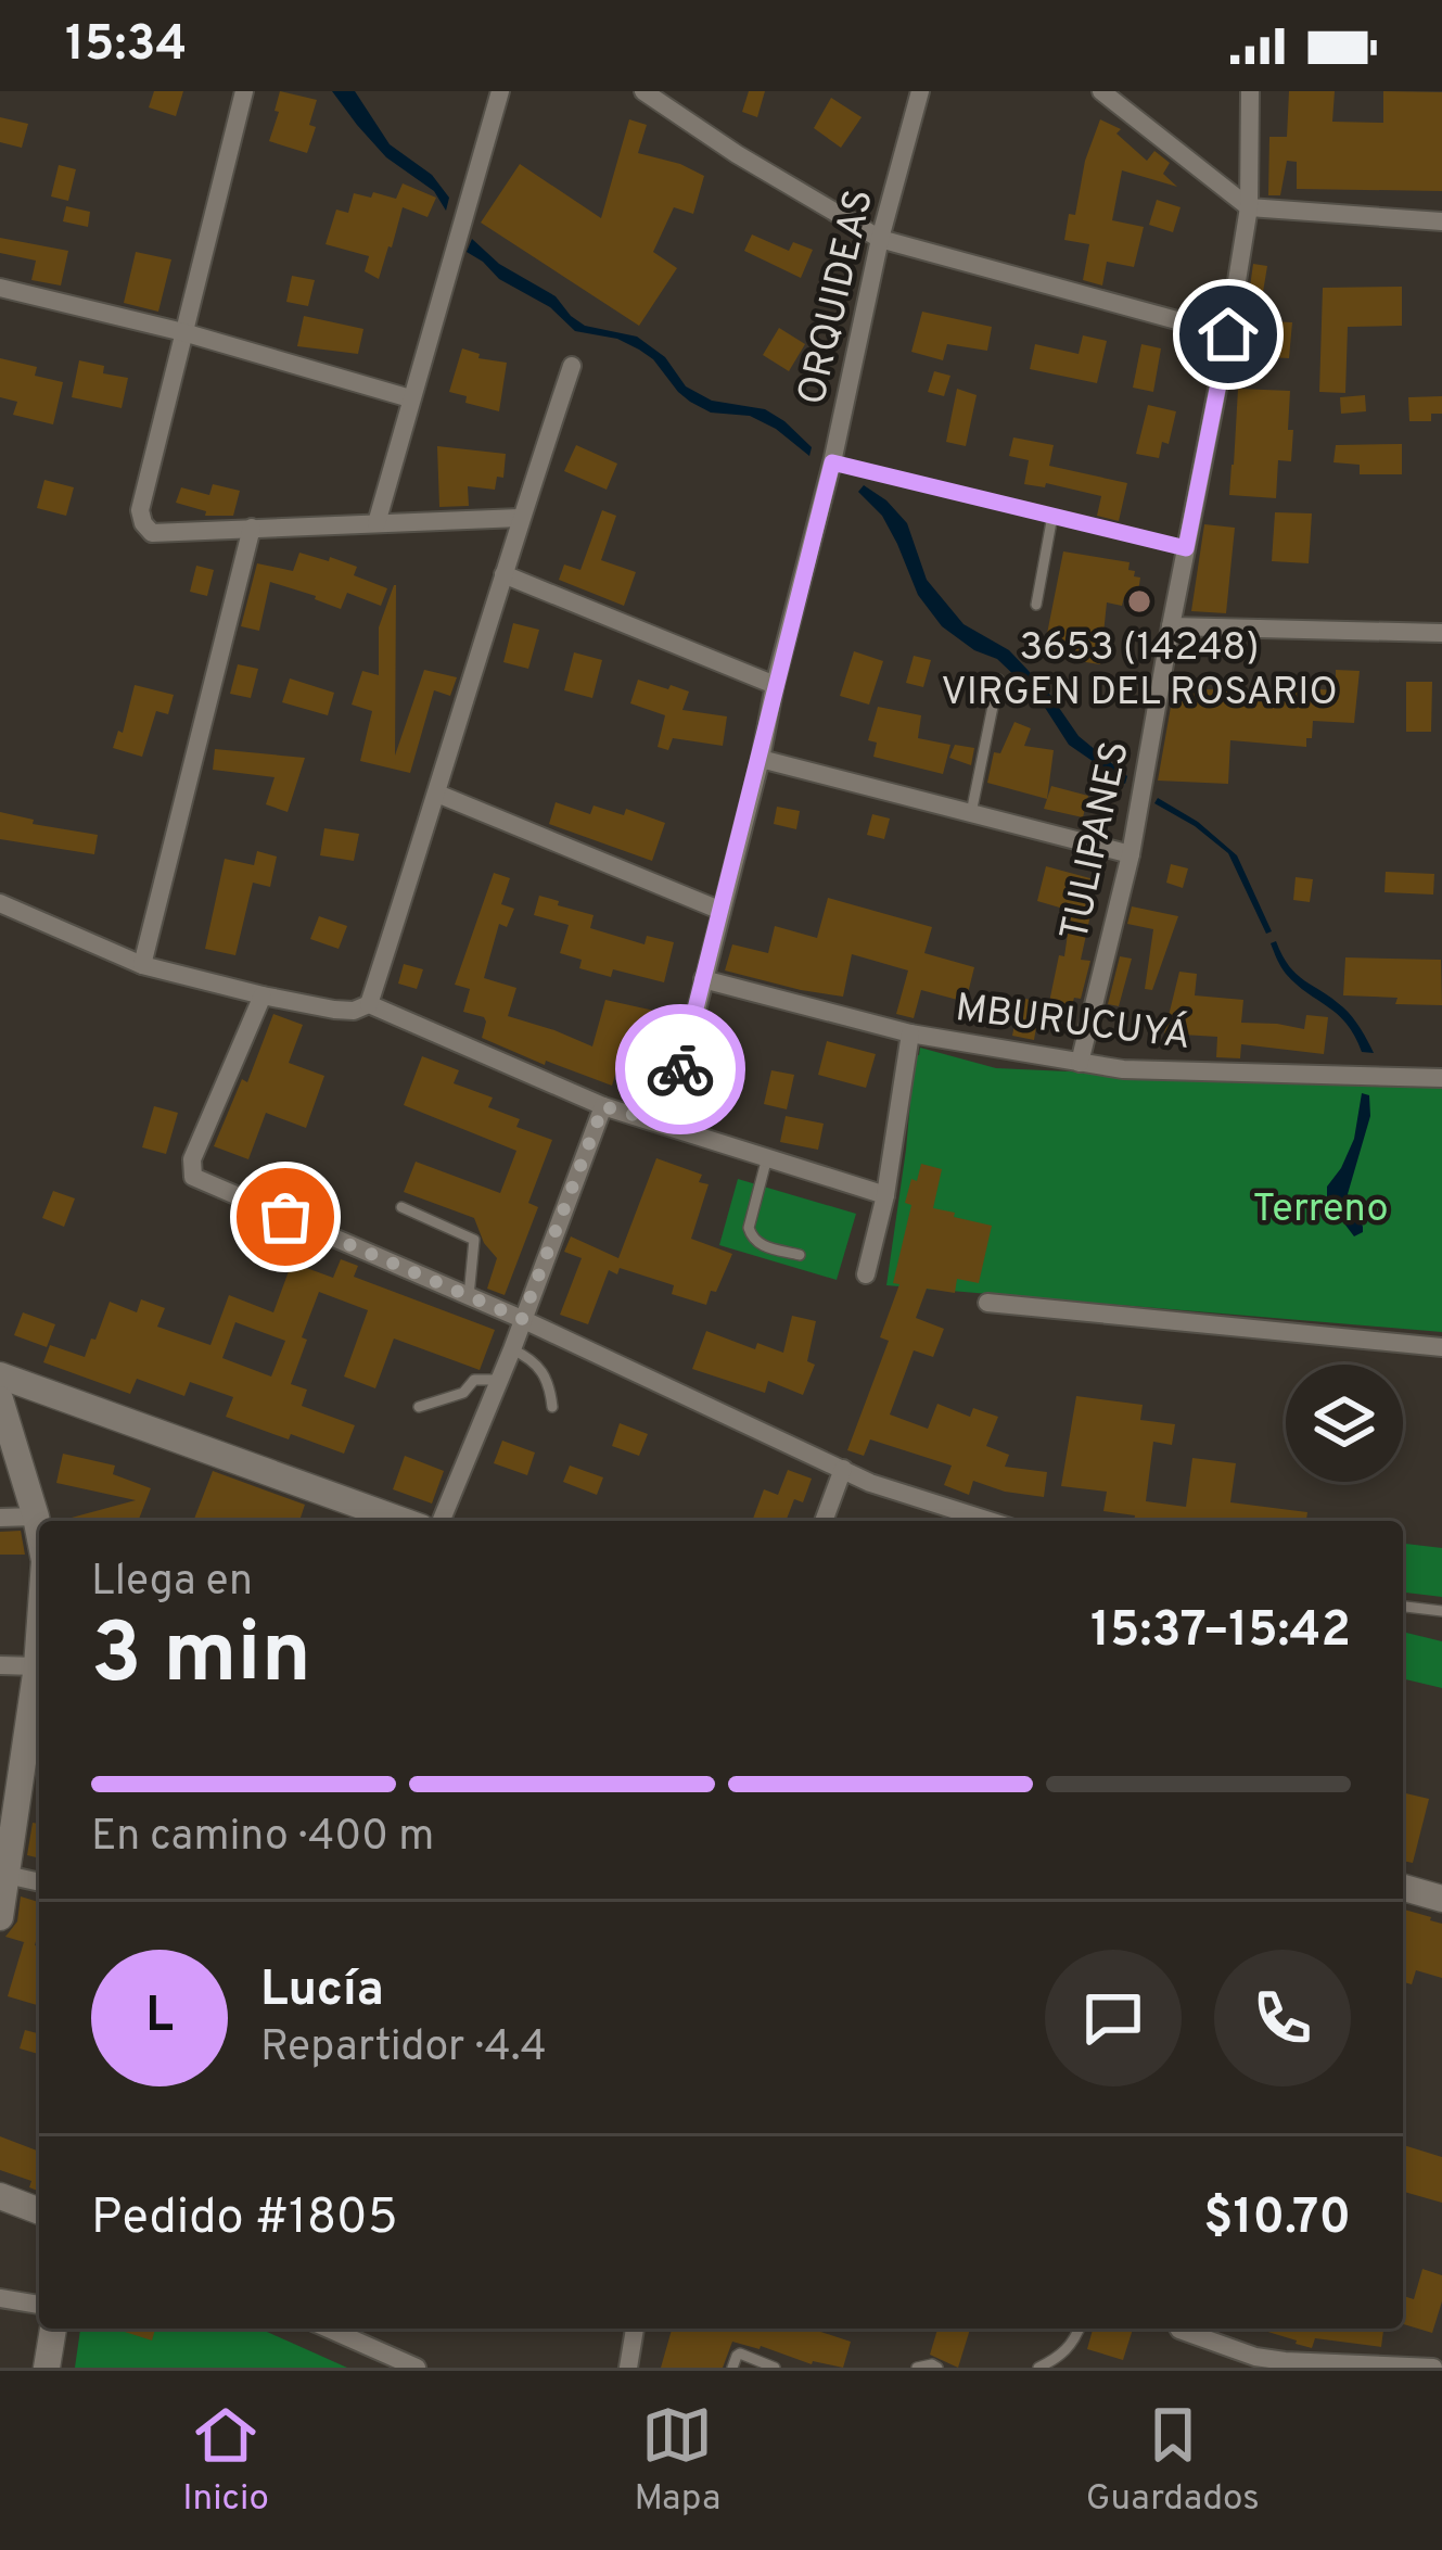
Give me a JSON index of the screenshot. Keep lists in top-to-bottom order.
{
  "streets": {
    "street": ["ORQUIDEAS", "TULIPANES", "MBURUCUYÁ"]
  },
  "crossings": [
    ["ORQUIDEAS", "MBURUCUYÁ"],
    ["TULIPANES", "MBURUCUYÁ"]
  ],
  "parks": ["Terreno"],
  "places": ["3653 (14248) VIRGEN DEL ROSARIO"],
  "page": {
    "status": "15:34",
    "heading": ["3 min", "Llega en", "15:37–15:42"],
    "panel": [
      "Lucía",
      "Repartidor · 4.4",
      "Pedido #1805",
      "$10.70"
    ],
    "bar": "En camino · 400 m",
    "round": "L",
    "tabs": ["Inicio", "Mapa", "Guardados"]
  }
}
